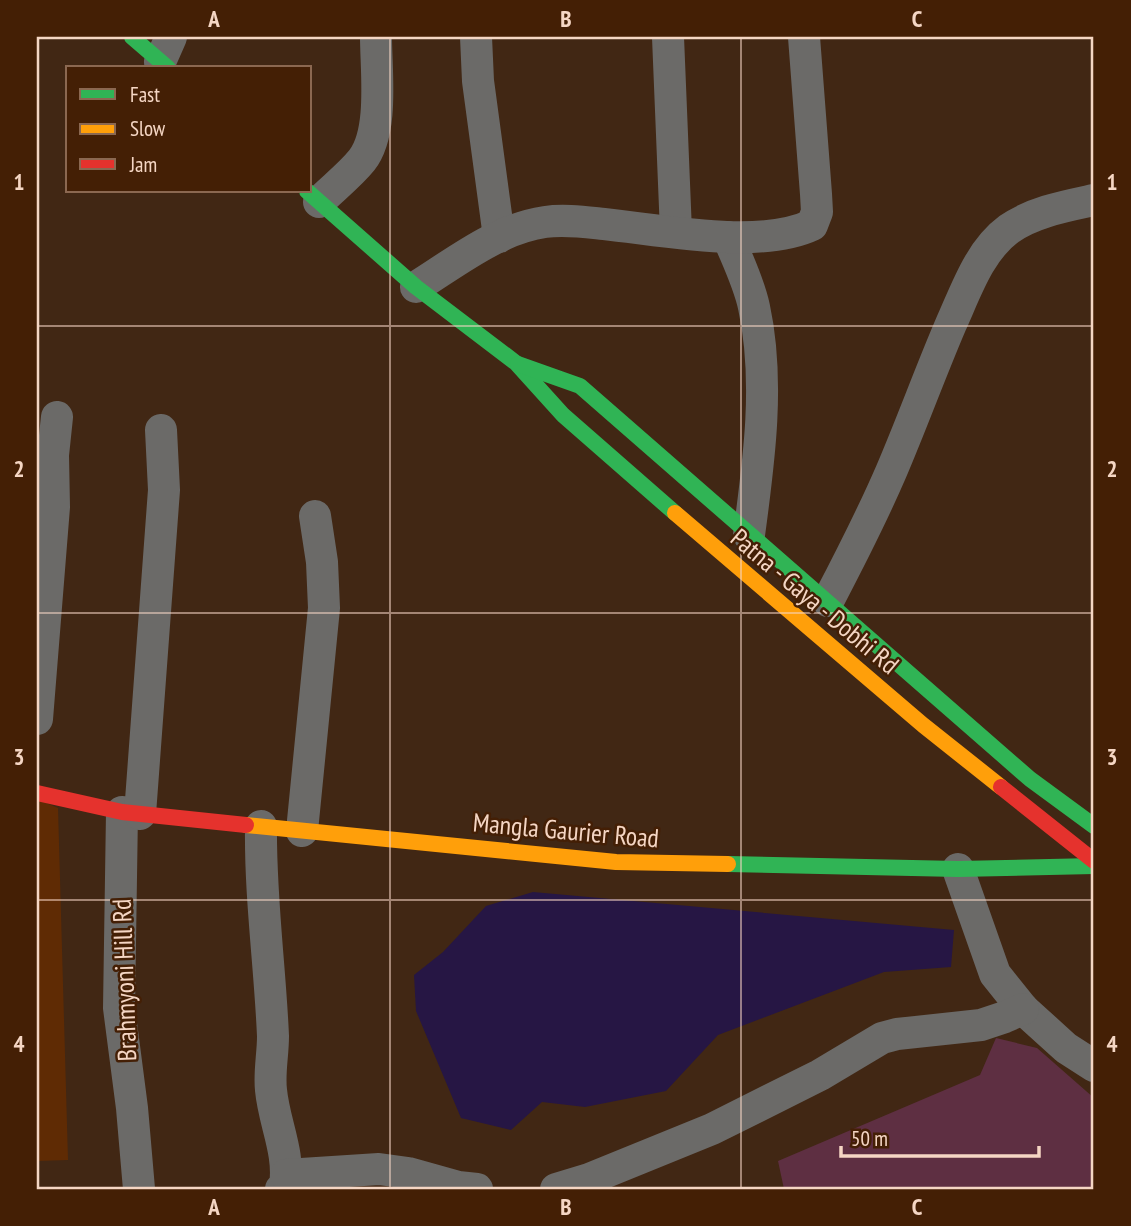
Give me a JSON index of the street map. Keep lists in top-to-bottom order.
{
  "streets": {
    "main road": ["Patna - Gaya - Dobhi Rd", "Mangla Gaurier Road"],
    "street": ["Brahmyoni Hill Rd"]
  },
  "crossings": [
    ["Mangla Gaurier Road", "Brahmyoni Hill Rd"]
  ],
  "legend": ["Fast", "Slow", "Jam"],
  "scale_bar": "50 m",
  "grid": {
    "columns": ["A", "B", "C"],
    "rows": [
      "1",
      "2",
      "3",
      "4"
    ]
  }
}
